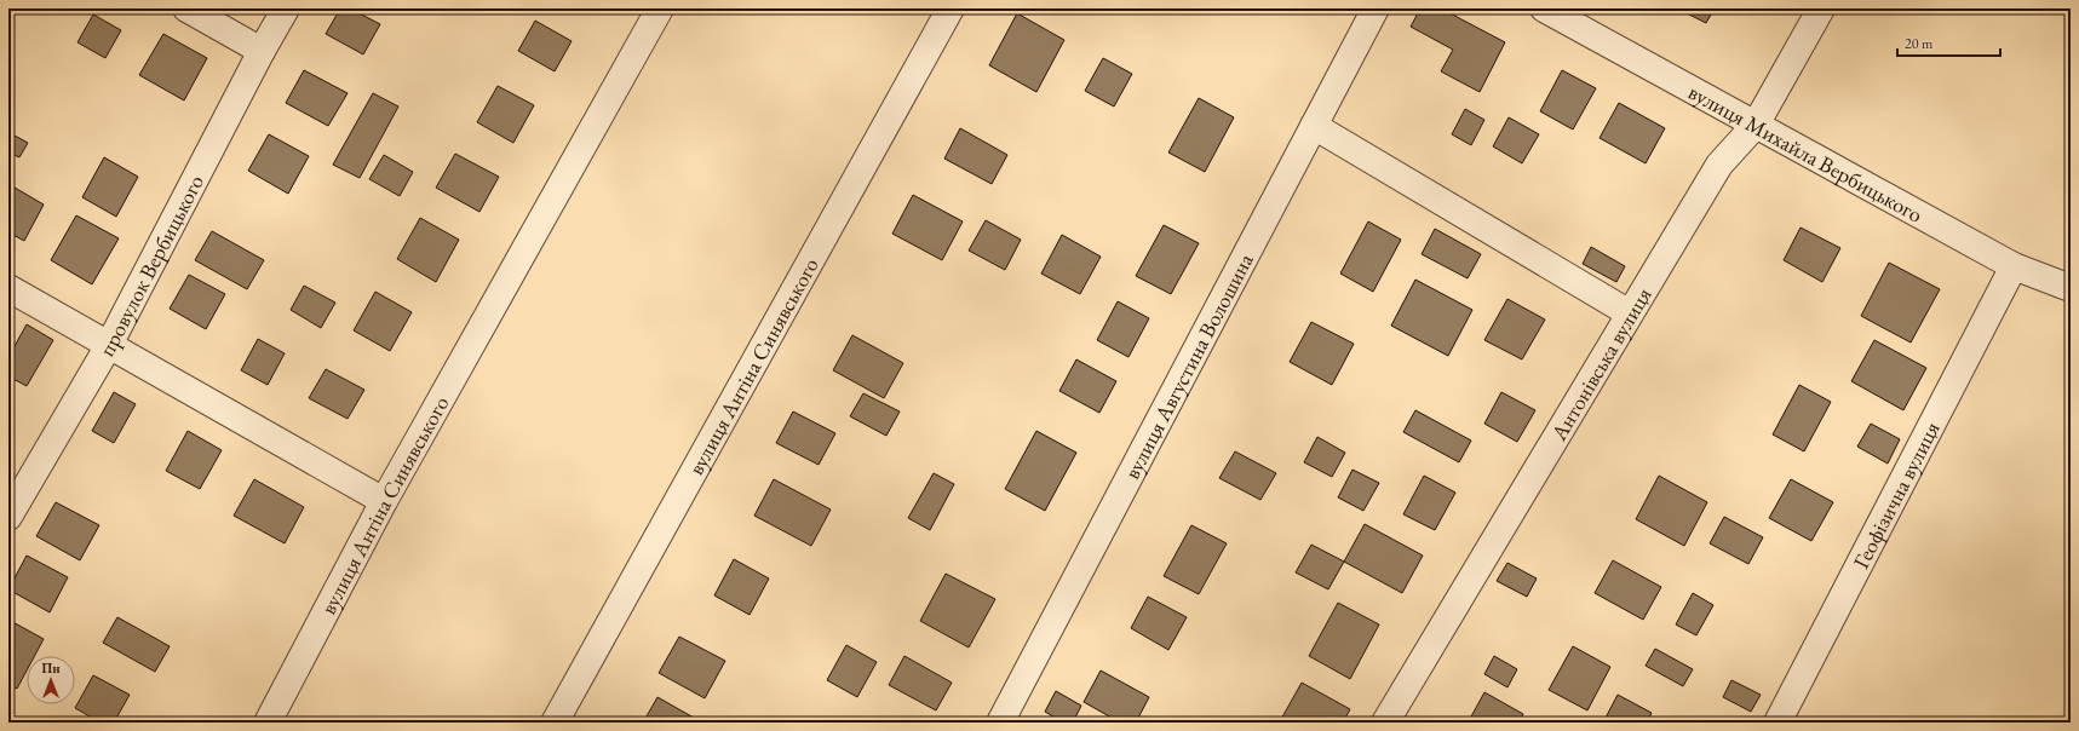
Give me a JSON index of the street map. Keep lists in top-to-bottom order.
{
  "streets": {
    "street": [
      "вулиця Михайла Вербицького",
      "провулок Вербицького",
      "Антонівська вулиця",
      "вулиця Антіна Синявського",
      "вулиця Августина Волошина",
      "Геофізична вулиця"
    ]
  },
  "crossings": [
    ["вулиця Михайла Вербицького", "Антонівська вулиця"],
    ["вулиця Михайла Вербицького", "Геофізична вулиця"]
  ],
  "scale_bar": "20 m",
  "north": "top"
}
